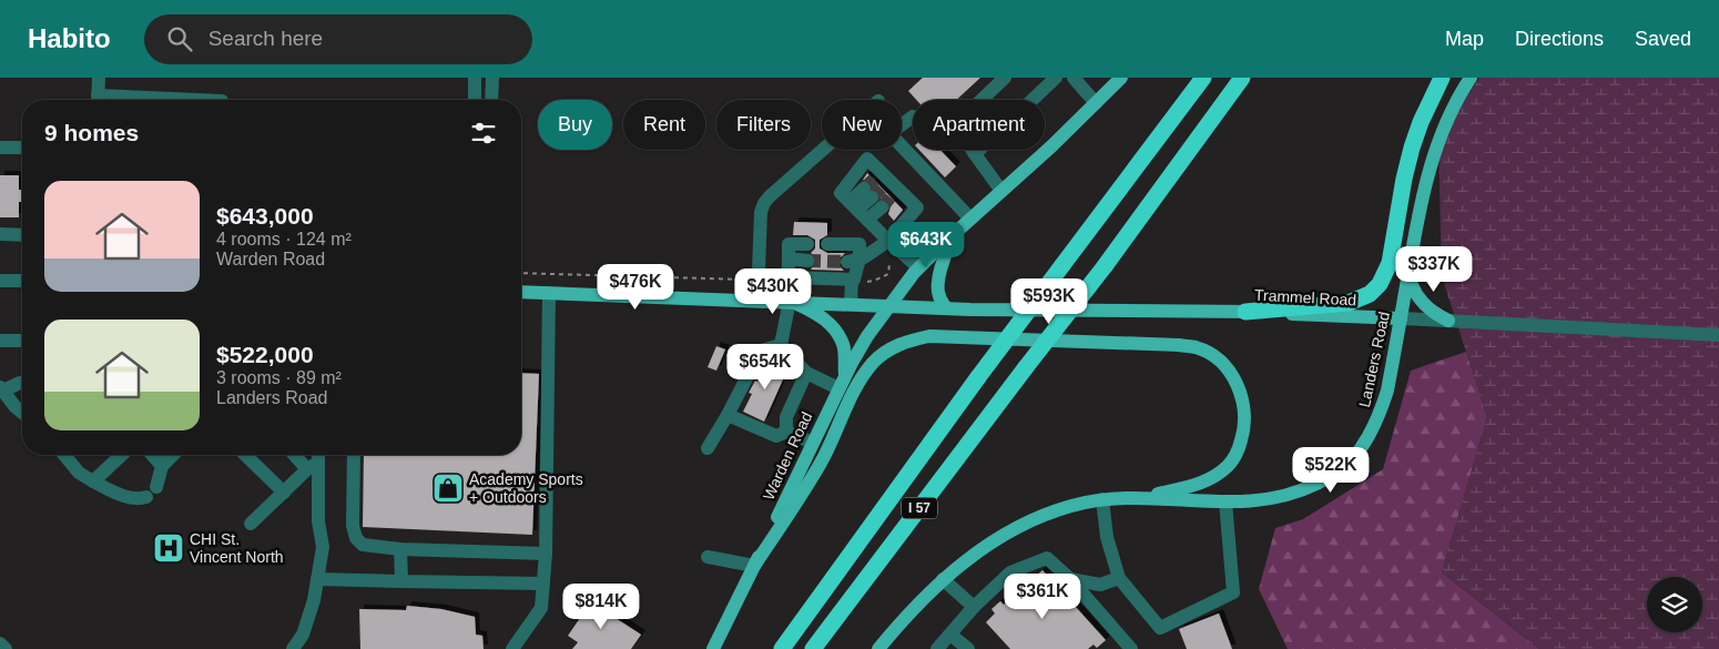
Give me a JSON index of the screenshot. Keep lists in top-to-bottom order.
{
  "streets": {
    "highway": ["I 57"],
    "main road": ["Trammel Road", "Landers Road", "Warden Road"]
  },
  "crossings": [
    ["Trammel Road", "Landers Road"],
    ["Trammel Road", "Warden Road"]
  ],
  "places": {
    "shop": ["Academy Sports + Outdoors"],
    "hospital": ["CHI St. Vincent North"]
  },
  "page": {
    "header": "Habito",
    "search": "Search here",
    "nav": ["Map", "Directions", "Saved"],
    "chip": [
      "Buy",
      "Rent",
      "Filters",
      "New",
      "Apartment"
    ],
    "heading": "9 homes",
    "list": [
      {
        "name": "$643,000",
        "note": "4 rooms · 124 m² · Warden Road"
      },
      {
        "name": "$522,000",
        "note": "3 rooms · 89 m² · Landers Road"
      }
    ],
    "price": [
      "$643K",
      "$337K",
      "$476K",
      "$430K",
      "$593K",
      "$654K",
      "$522K",
      "$361K",
      "$814K"
    ]
  }
}
